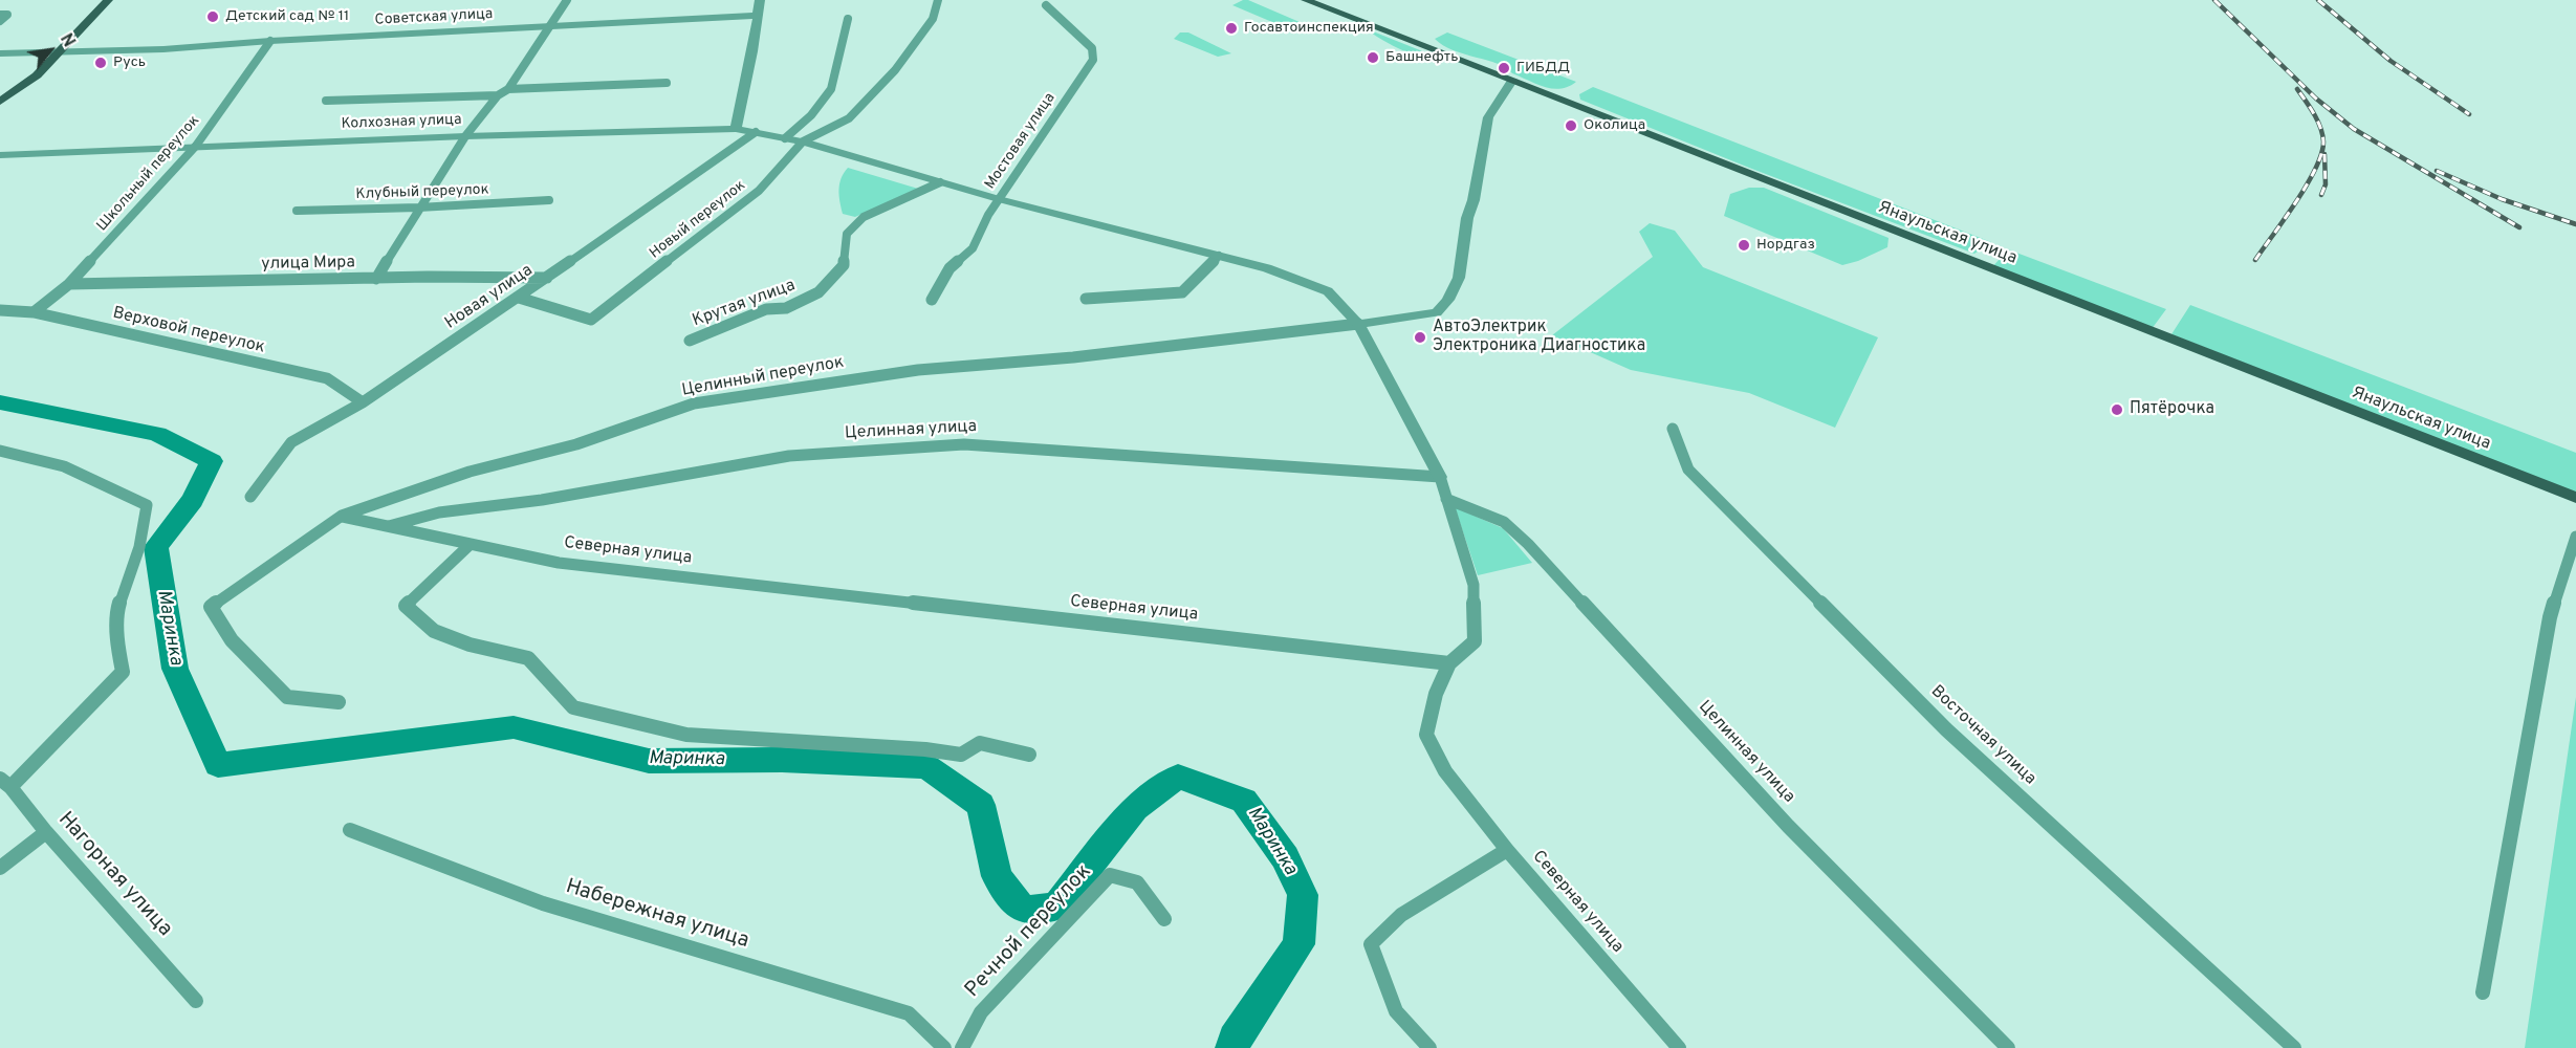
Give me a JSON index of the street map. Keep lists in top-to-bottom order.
{
  "streets": {
    "main road": ["Янаульская улица"],
    "street": [
      "Советская улица",
      "Колхозная улица",
      "Мостовая улица",
      "Школьный переулок",
      "Клубный переулок",
      "Новый переулок",
      "улица Мира",
      "Новая улица",
      "Крутая улица",
      "Верховой переулок",
      "Целинный переулок",
      "Целинная улица",
      "Северная улица",
      "Восточная улица",
      "Нагорная улица",
      "Набережная улица",
      "Речной переулок"
    ]
  },
  "crossings": [
    ["Советская улица", "Школьный переулок"],
    ["Колхозная улица", "Мостовая улица"],
    ["Колхозная улица", "Школьный переулок"],
    ["Колхозная улица", "Новый переулок"],
    ["Колхозная улица", "Новая улица"],
    ["Колхозная улица", "Крутая улица"],
    ["Колхозная улица", "Целинный переулок"],
    ["Колхозная улица", "Целинная улица"],
    ["Школьный переулок", "улица Мира"],
    ["Школьный переулок", "Верховой переулок"],
    ["Новый переулок", "Новая улица"],
    ["улица Мира", "Новая улица"],
    ["Новая улица", "Верховой переулок"],
    ["Целинный переулок", "Северная улица"],
    ["Целинная улица", "Северная улица"]
  ],
  "water": ["Маринка"],
  "places": [
    "Детский сад № 11",
    "Госавтоинспекция",
    "Башнефть",
    "Русь",
    "ГИБДД",
    "Околица",
    "Нордгаз",
    "АвтоЭлектрик Электроника Диагностика",
    "Пятёрочка"
  ],
  "north": "top right"
}
